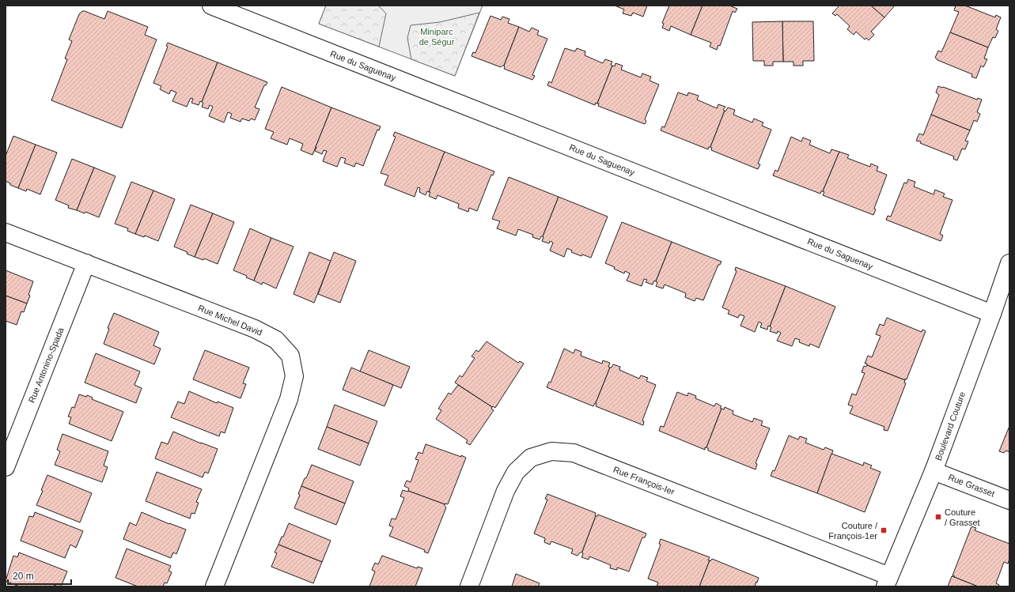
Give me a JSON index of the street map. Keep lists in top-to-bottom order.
{
  "streets": {
    "street": [
      "Rue du Saguenay",
      "Rue Michel David",
      "Rue Antonino-Spada",
      "Boulevard Couture",
      "Rue François-Ier",
      "Rue Grasset"
    ]
  },
  "crossings": [
    ["Rue du Saguenay", "Boulevard Couture"],
    ["Rue Michel David", "Rue Antonino-Spada"],
    ["Boulevard Couture", "Rue François-Ier"],
    ["Boulevard Couture", "Rue Grasset"]
  ],
  "parks": ["Miniparc de Ségur"],
  "places": {
    "transit": ["Couture / Grasset", "Couture / François-1er"]
  },
  "scale_bar": "20 m"
}
